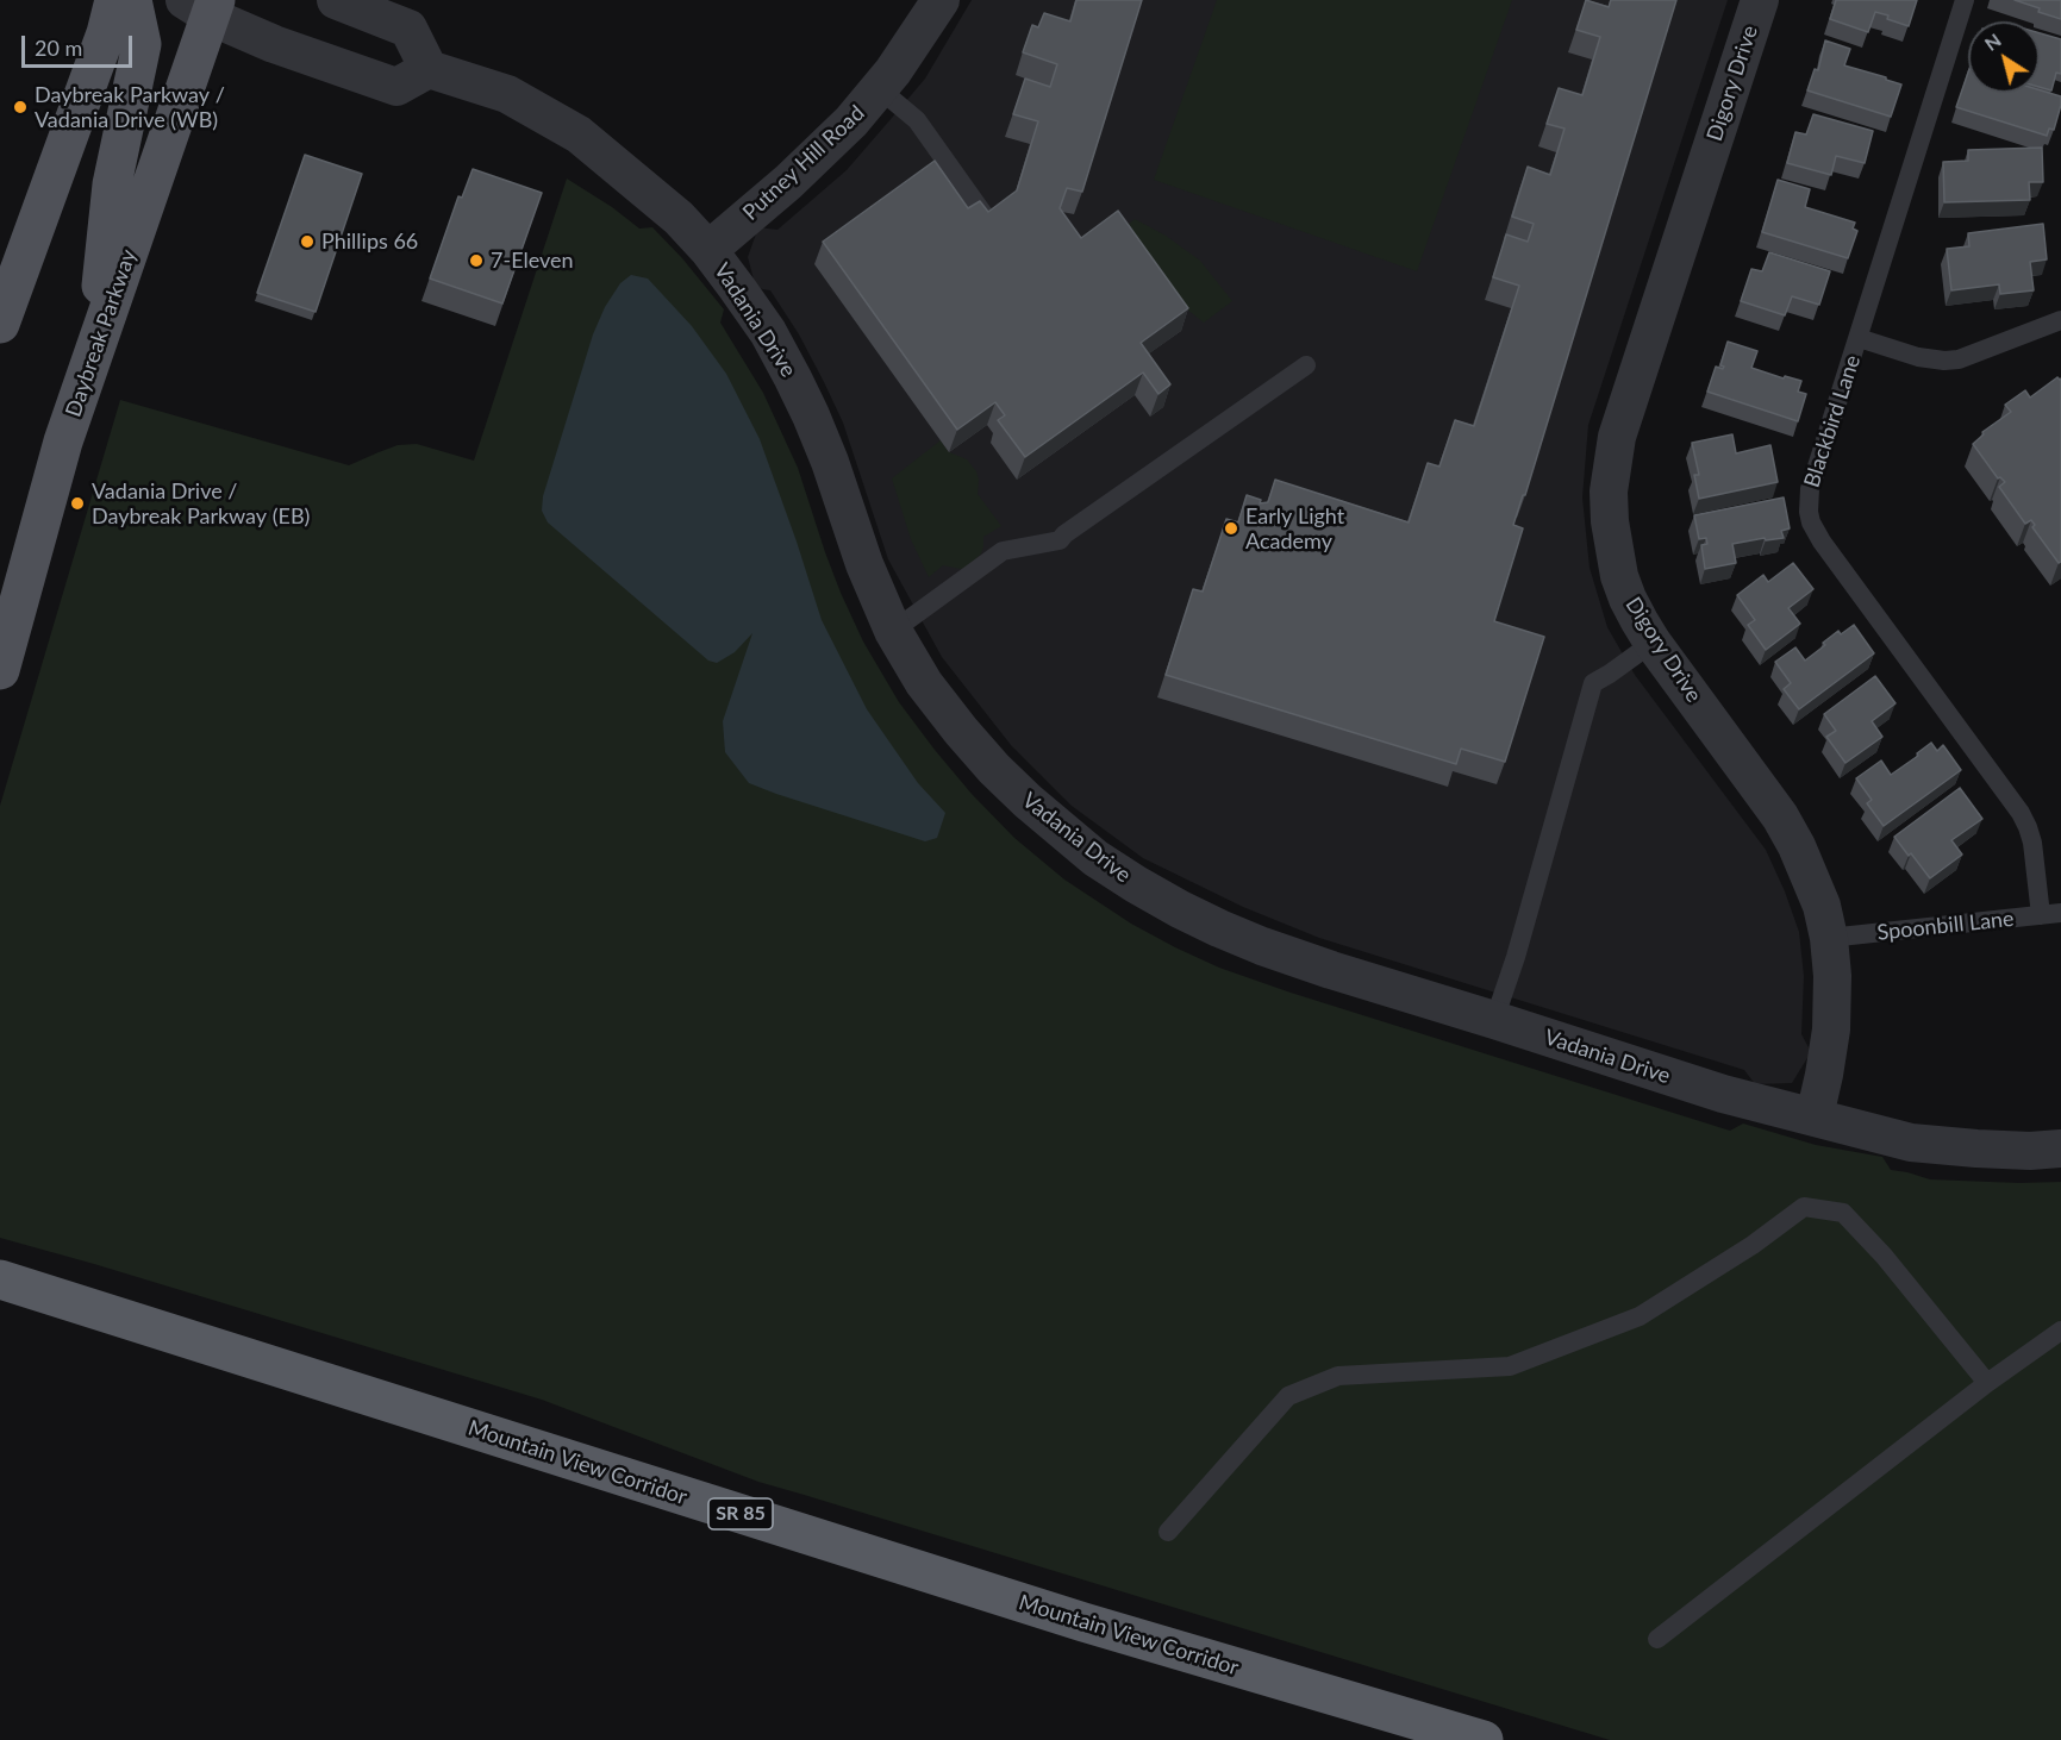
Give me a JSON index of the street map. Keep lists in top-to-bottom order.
{
  "streets": {
    "highway": ["Mountain View Corridor", "SR 85"],
    "main road": ["Daybreak Parkway"],
    "street": ["Digory Drive", "Putney Hill Road", "Vadania Drive"],
    "lane": ["Blackbird Lane", "Spoonbill Lane"]
  },
  "crossings": [
    ["Digory Drive", "Vadania Drive"],
    ["Digory Drive", "Spoonbill Lane"],
    ["Putney Hill Road", "Vadania Drive"],
    ["Blackbird Lane", "Spoonbill Lane"]
  ],
  "places": [
    "Daybreak Parkway / Vadania Drive (WB)",
    "Phillips 66",
    "7-Eleven",
    "Vadania Drive / Daybreak Parkway (EB)",
    "Early Light Academy"
  ],
  "scale_bar": "20 m",
  "north": "top left"
}
